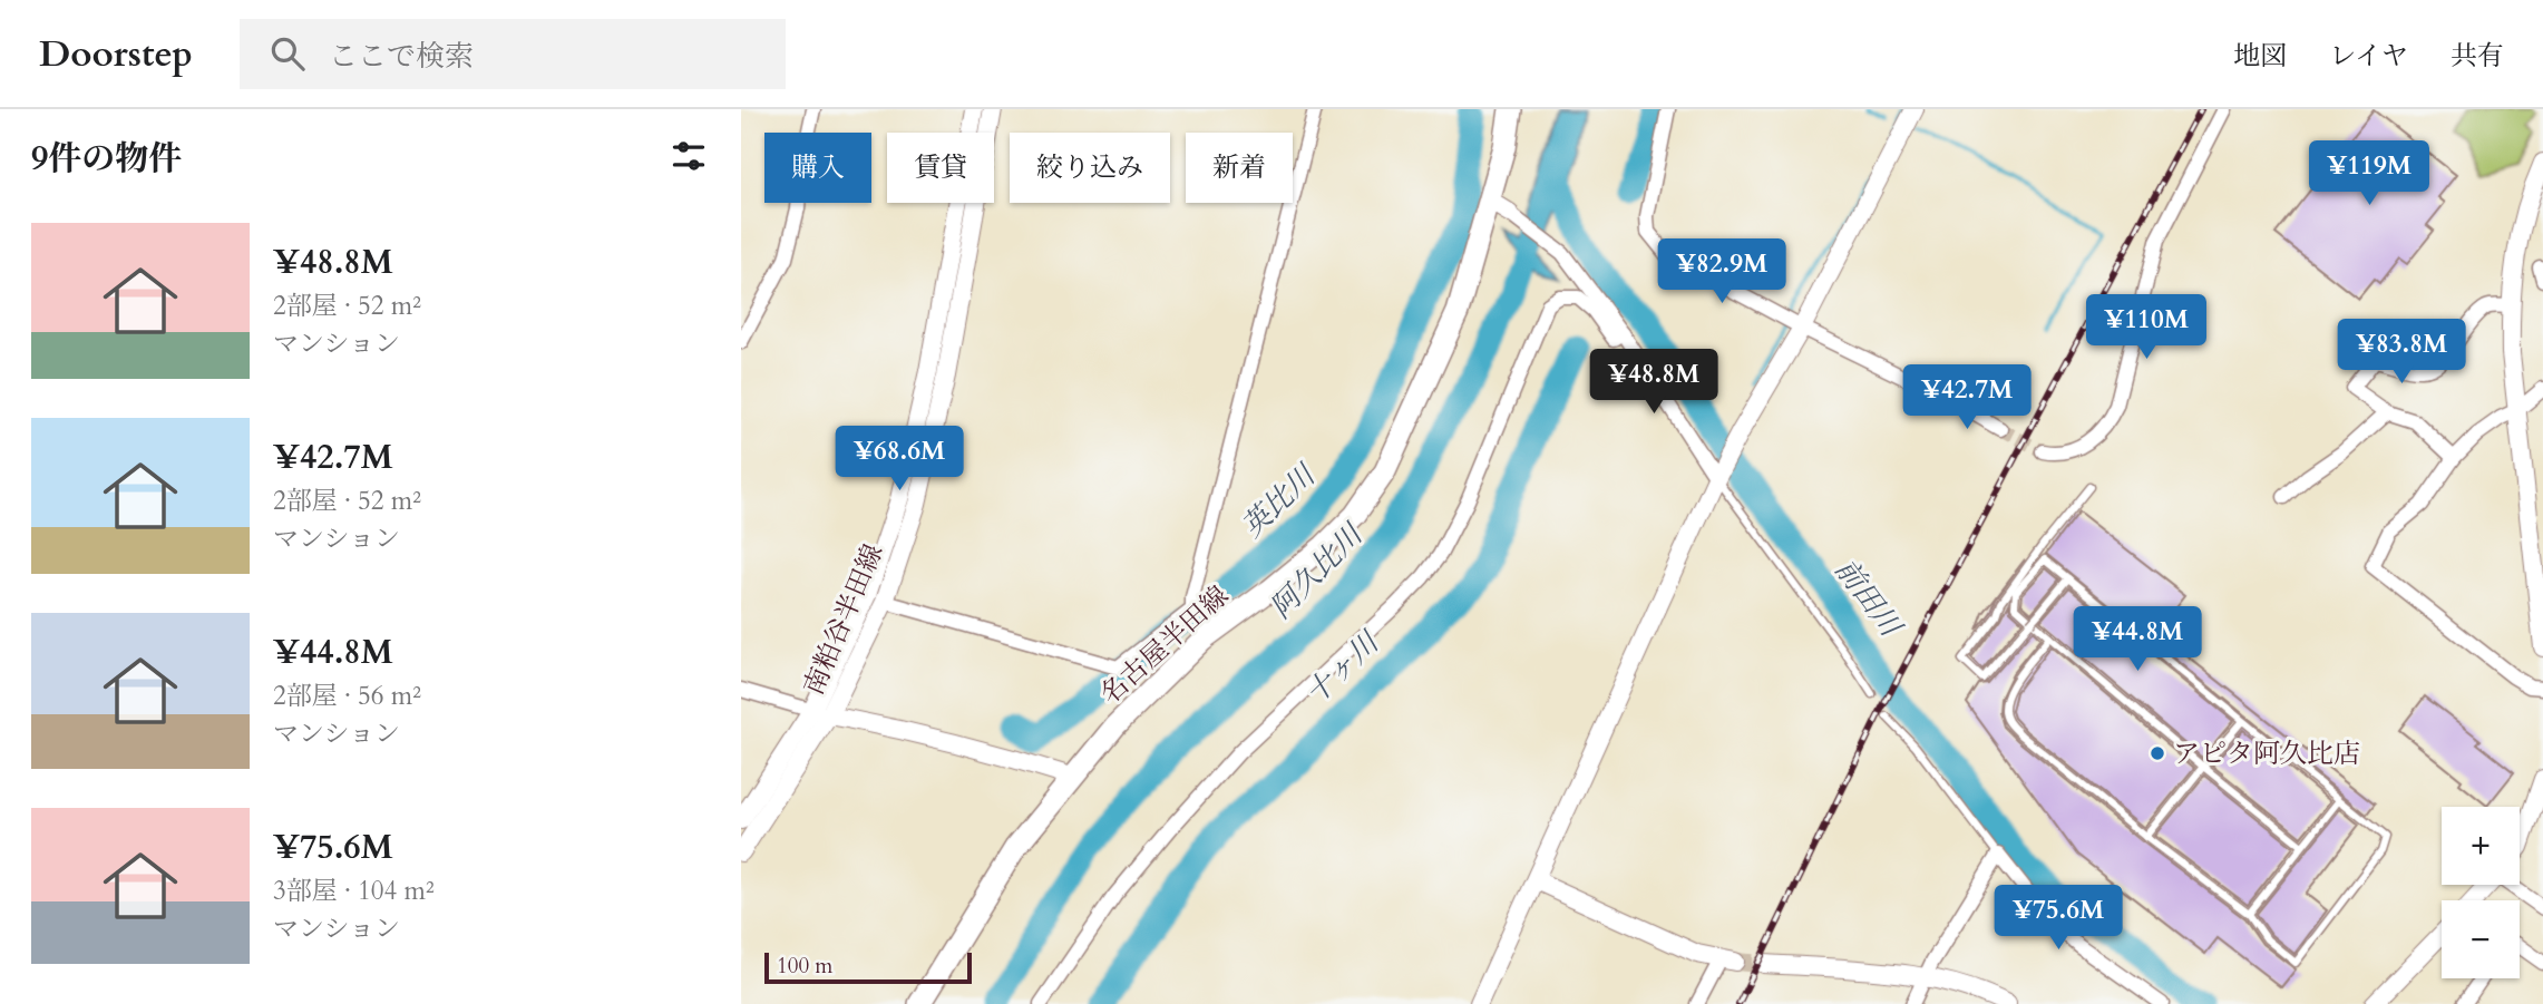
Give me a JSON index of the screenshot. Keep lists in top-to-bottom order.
{
  "streets": {
    "main road": ["南粕谷半田線", "名古屋半田線"]
  },
  "water": [
    "英比川",
    "阿久比川",
    "前田川",
    "十ヶ川"
  ],
  "places": ["アピタ阿久比店"],
  "scale_bar": "100 m",
  "page": {
    "header": "Doorstep",
    "search": "ここで検索",
    "nav": ["地図", "レイヤ", "共有"],
    "heading": "9件の物件",
    "chip": [
      "購入",
      "賃貸",
      "絞り込み",
      "新着"
    ],
    "price": [
      "¥119M",
      "¥82.9M",
      "¥110M",
      "¥83.8M",
      "¥48.8M",
      "¥42.7M",
      "¥68.6M",
      "¥44.8M",
      "¥75.6M"
    ],
    "list": [
      {
        "name": "¥48.8M",
        "note": "2部屋 · 52 m² · マンション"
      },
      {
        "name": "¥42.7M",
        "note": "2部屋 · 52 m² · マンション"
      },
      {
        "name": "¥44.8M",
        "note": "2部屋 · 56 m² · マンション"
      },
      {
        "name": "¥75.6M",
        "note": "3部屋 · 104 m² · マンション"
      }
    ],
    "map_buttons": ["+", "−"],
    "scale": "100 m"
  }
}
